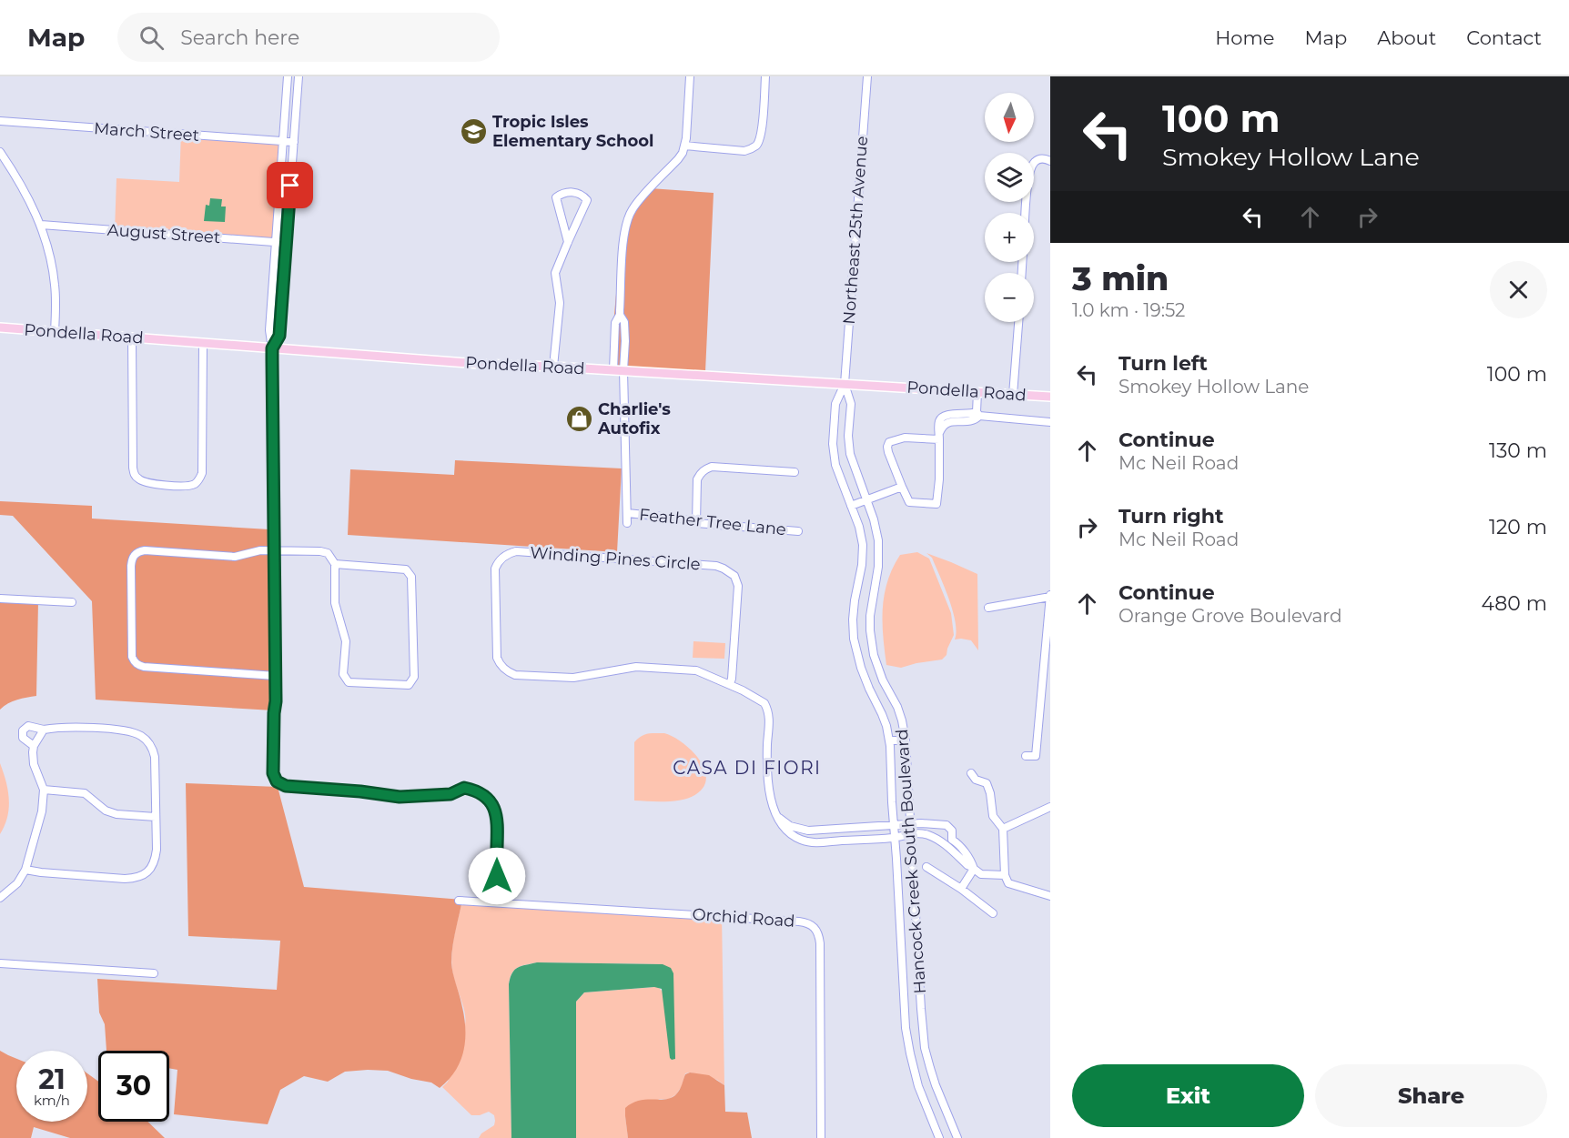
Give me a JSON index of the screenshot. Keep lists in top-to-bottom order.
{
  "streets": {
    "main road": ["Pondella Road"],
    "street": [
      "March Street",
      "Northeast 25th Avenue",
      "August Street",
      "Feather Tree Lane",
      "Winding Pines Circle",
      "Hancock Creek South Boulevard",
      "Orchid Road"
    ]
  },
  "crossings": [
    ["Northeast 25th Avenue", "Pondella Road"],
    ["Northeast 25th Avenue", "Hancock Creek South Boulevard"],
    ["Pondella Road", "Hancock Creek South Boulevard"],
    ["Winding Pines Circle", "Hancock Creek South Boulevard"]
  ],
  "districts": ["CASA DI FIORI"],
  "places": {
    "school or university": ["Tropic Isles Elementary School"],
    "shop": ["Charlie's Autofix"]
  },
  "north": "bottom",
  "page": {
    "header": "Map",
    "search": "Search here",
    "nav": [
      "Home",
      "Map",
      "About",
      "Contact"
    ],
    "turn": ["100 m", "Smokey Hollow Lane"],
    "map_buttons": ["+", "−"],
    "heading": ["3 min", "1.0 km · 19:52"],
    "list": [
      {
        "name": "Turn left",
        "note": "Smokey Hollow Lane",
        "value": "100 m"
      },
      {
        "name": "Continue",
        "note": "Mc Neil Road",
        "value": "130 m"
      },
      {
        "name": "Turn right",
        "note": "Mc Neil Road",
        "value": "120 m"
      },
      {
        "name": "Continue",
        "note": "Orange Grove Boulevard",
        "value": "480 m"
      }
    ],
    "speed": "21 km/h",
    "limit": "30",
    "buttons": ["Exit", "Share"]
  }
}
